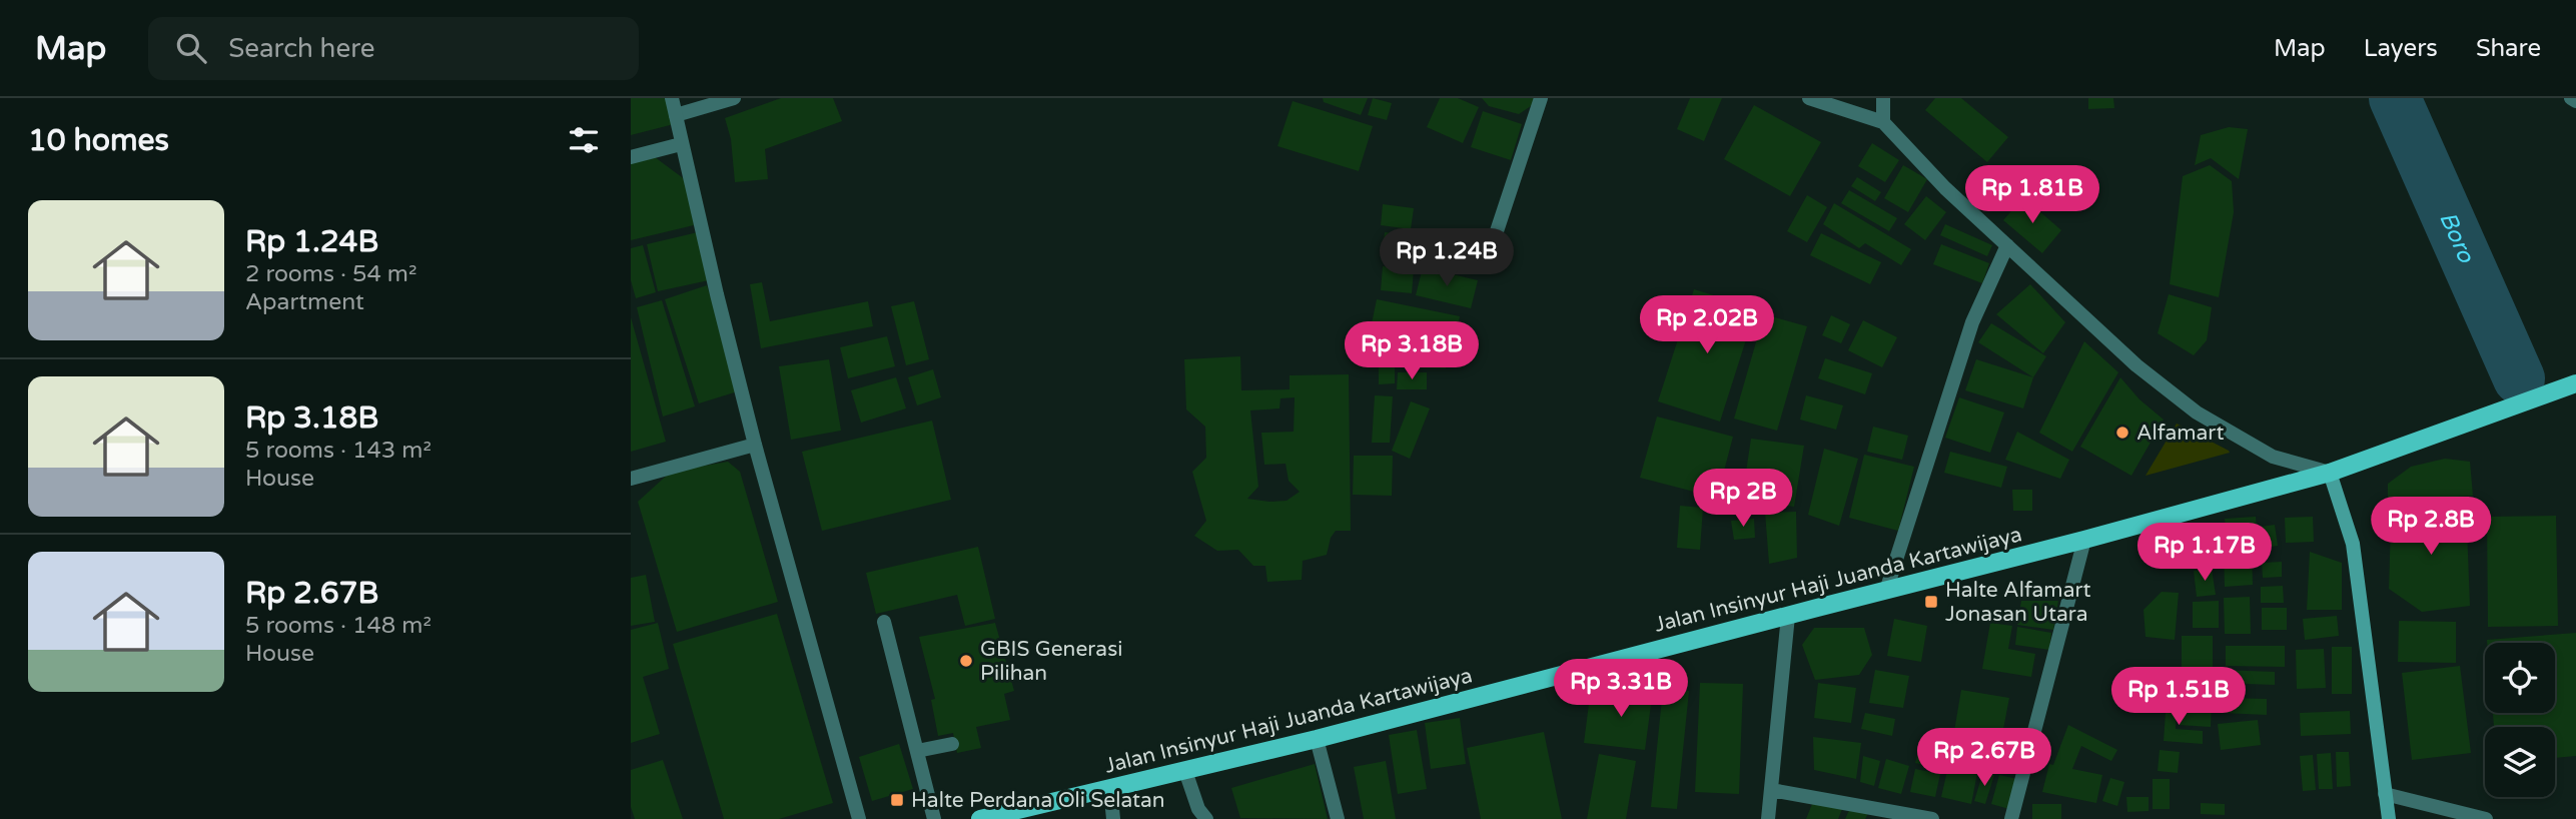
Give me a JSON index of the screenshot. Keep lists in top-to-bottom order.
{
  "streets": {
    "main road": ["Jalan Insinyur Haji Juanda Kartawijaya"]
  },
  "water": ["Boro"],
  "places": {
    "other": ["Alfamart", "GBIS Generasi Pilihan"],
    "transit": ["Halte Alfamart Jonasan Utara", "Halte Perdana Oli Selatan"]
  },
  "page": {
    "header": "Map",
    "search": "Search here",
    "nav": ["Map", "Layers", "Share"],
    "heading": "10 homes",
    "price": [
      "Rp 1.81B",
      "Rp 1.24B",
      "Rp 2.02B",
      "Rp 3.18B",
      "Rp 2B",
      "Rp 2.8B",
      "Rp 1.17B",
      "Rp 3.31B",
      "Rp 1.51B",
      "Rp 2.67B"
    ],
    "list": [
      {
        "name": "Rp 1.24B",
        "note": "2 rooms · 54 m² · Apartment"
      },
      {
        "name": "Rp 3.18B",
        "note": "5 rooms · 143 m² · House"
      },
      {
        "name": "Rp 2.67B",
        "note": "5 rooms · 148 m² · House"
      }
    ]
  }
}
